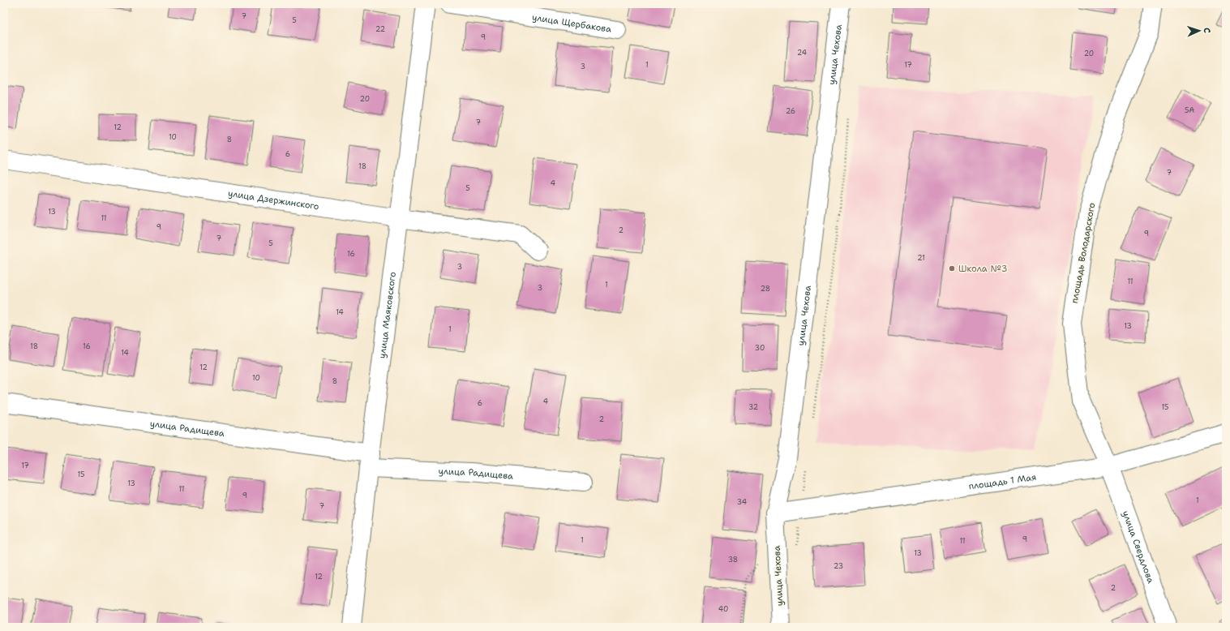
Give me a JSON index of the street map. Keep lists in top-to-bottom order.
{
  "streets": {
    "street": [
      "улица Щербакова",
      "улица Чехова",
      "улица Дзержинского",
      "площадь Володарского",
      "улица Маяковского",
      "улица Радищева",
      "площадь 1 Мая",
      "улица Свердлова"
    ]
  },
  "crossings": [
    ["улица Чехова", "площадь 1 Мая"],
    ["улица Дзержинского", "улица Маяковского"],
    ["площадь Володарского", "площадь 1 Мая"],
    ["площадь Володарского", "улица Свердлова"],
    ["улица Маяковского", "улица Радищева"],
    ["площадь 1 Мая", "улица Свердлова"]
  ],
  "places": ["Школа №3"],
  "house_numbers": [
    "7",
    "5",
    "22",
    "9",
    "24",
    "20",
    "1",
    "17",
    "3",
    "20",
    "5А",
    "26",
    "7",
    "12",
    "10",
    "8",
    "6",
    "18",
    "7",
    "4",
    "5",
    "13",
    "11",
    "9",
    "2",
    "9",
    "7",
    "5",
    "16",
    "21",
    "3",
    "11",
    "1",
    "3",
    "28",
    "14",
    "13",
    "1",
    "18",
    "16",
    "30",
    "14",
    "12",
    "10",
    "8",
    "4",
    "6",
    "32",
    "15",
    "2",
    "17",
    "15",
    "13",
    "11",
    "9",
    "1",
    "34",
    "7",
    "9",
    "1",
    "11",
    "13",
    "38",
    "23",
    "12",
    "2",
    "40"
  ],
  "north": "right"
}
